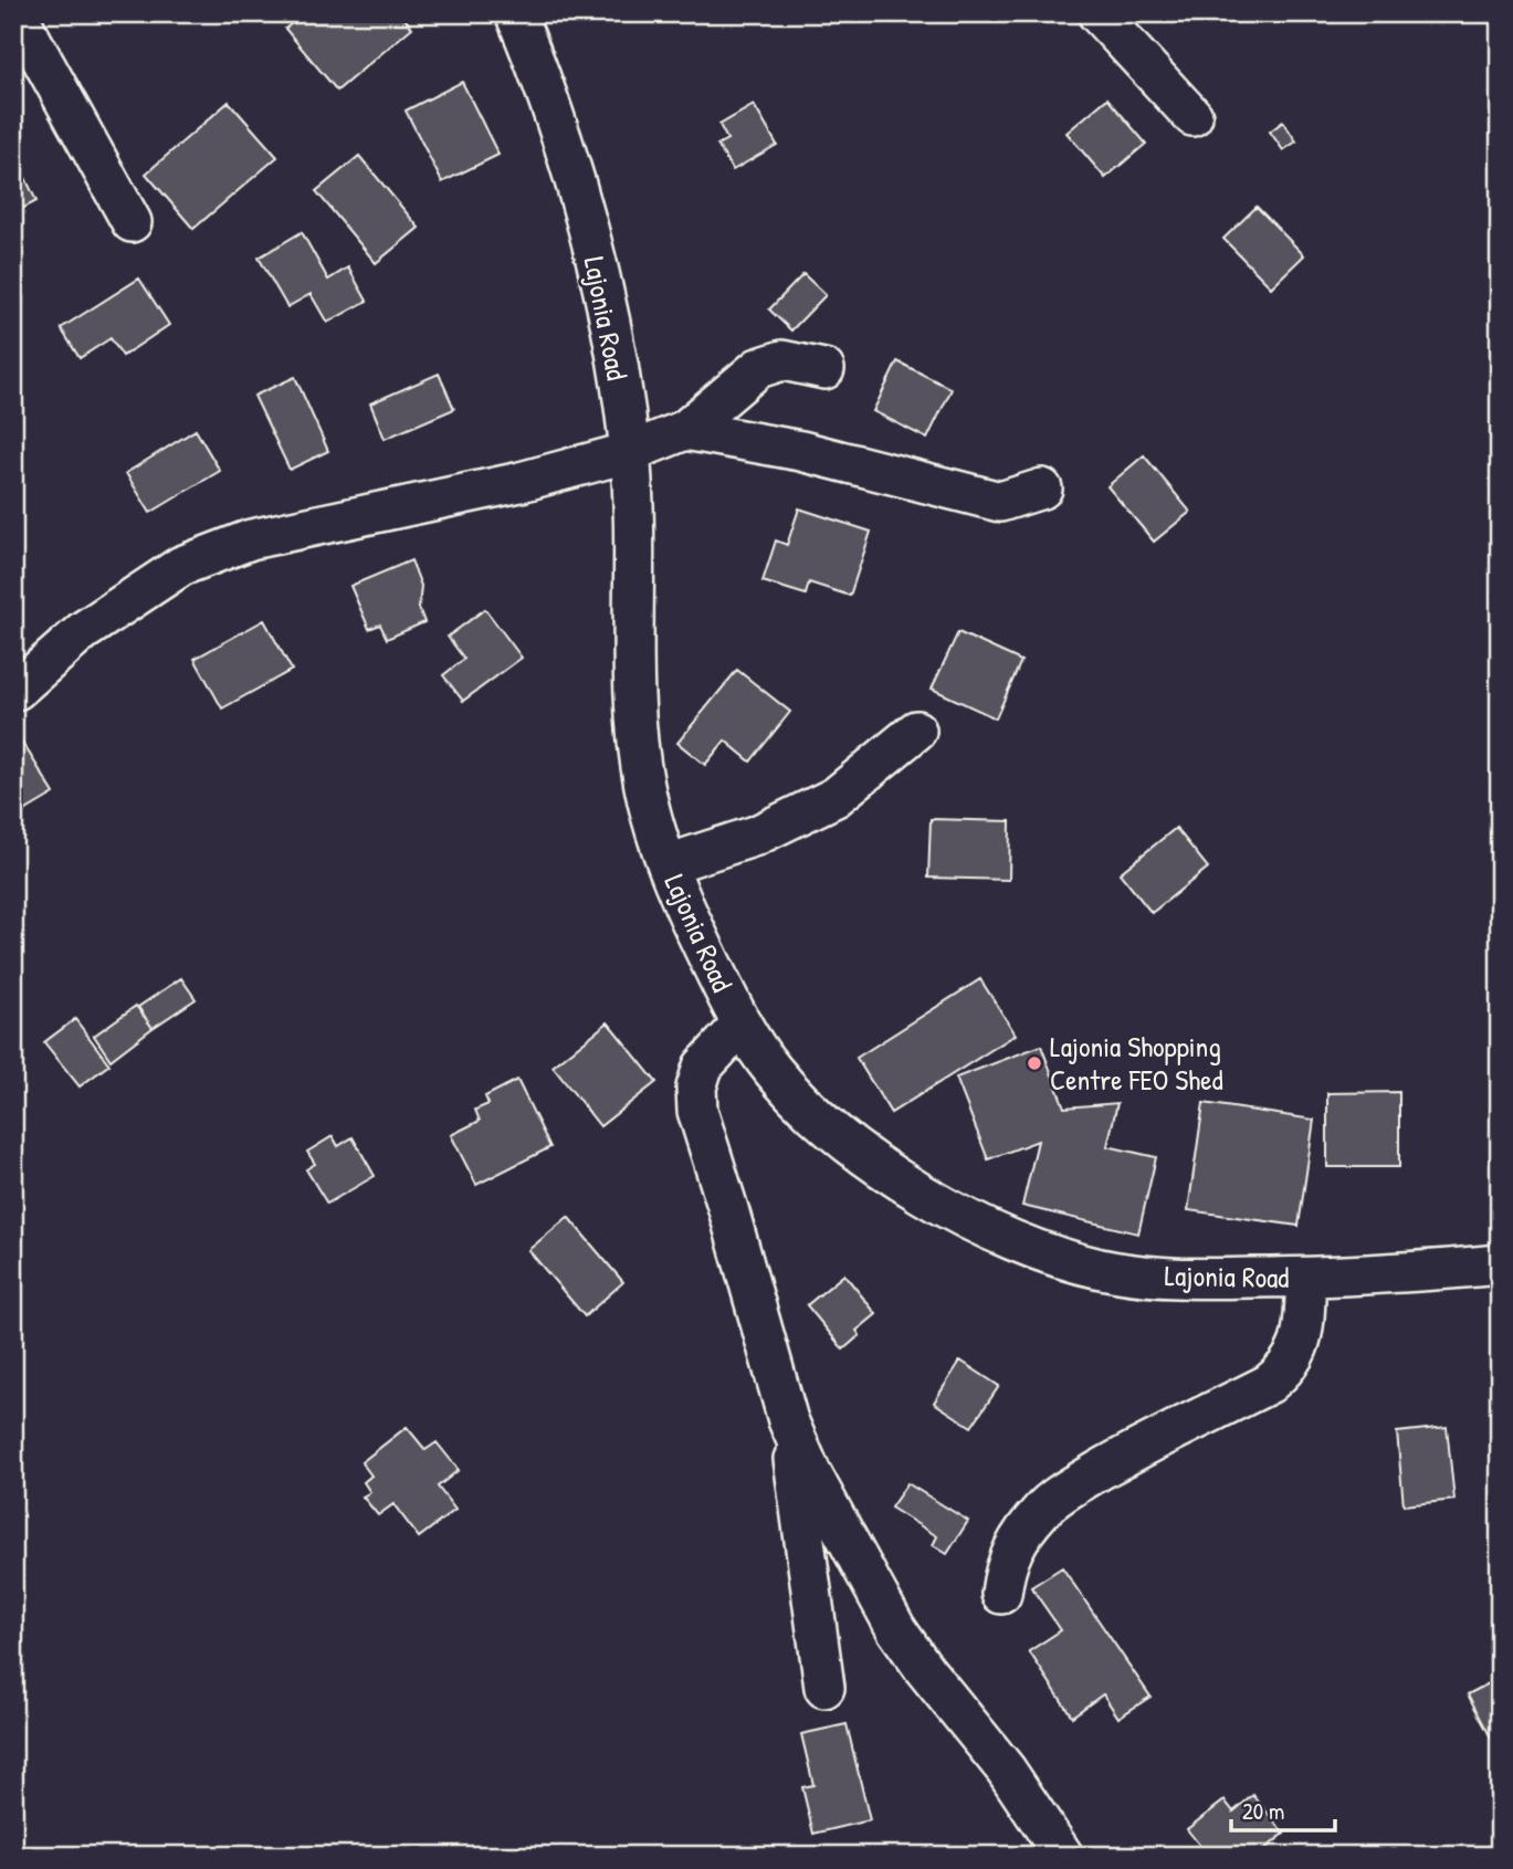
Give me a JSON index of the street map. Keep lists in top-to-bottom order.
{
  "streets": {
    "street": ["Lajonia Road"]
  },
  "places": ["Lajonia Shopping Centre FEO Shed"],
  "scale_bar": "20 m"
}
